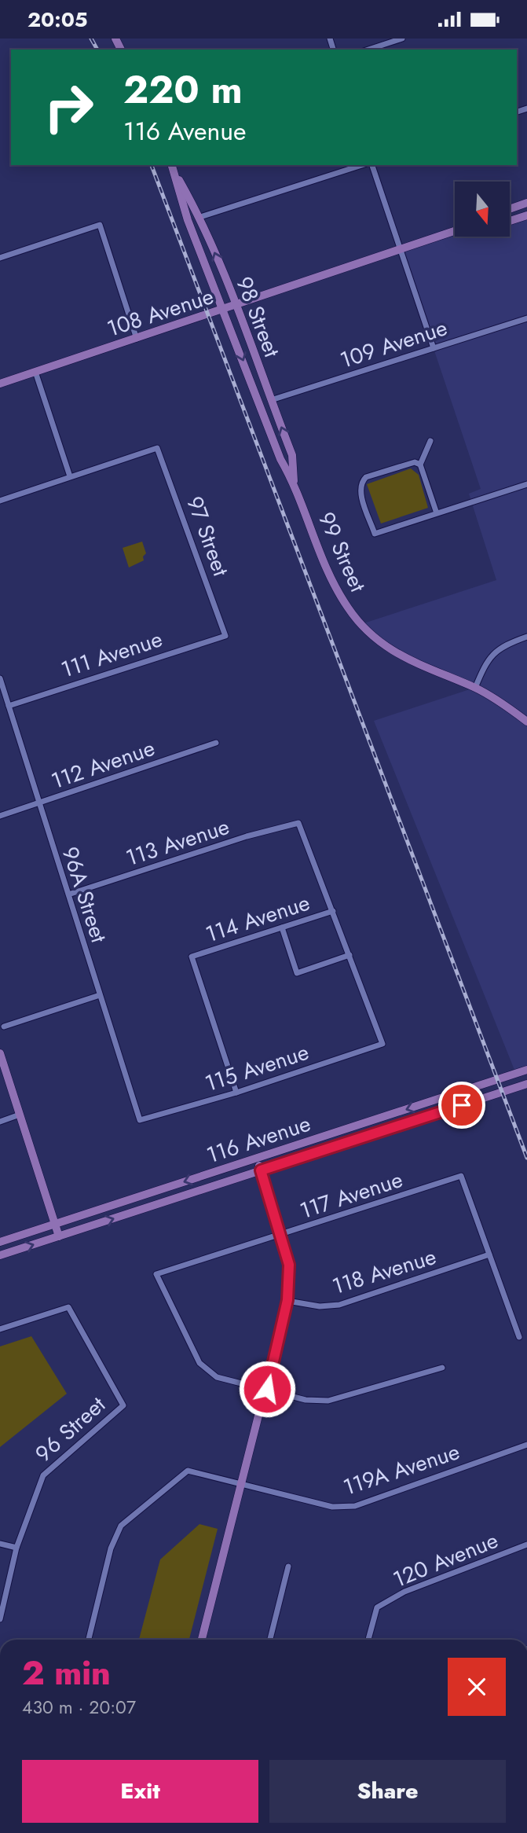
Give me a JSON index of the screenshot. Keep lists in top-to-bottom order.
{
  "streets": {
    "main road": [
      "108 Avenue",
      "98 Street",
      "99 Street",
      "116 Avenue"
    ],
    "street": [
      "109 Avenue",
      "97 Street",
      "111 Avenue",
      "112 Avenue",
      "113 Avenue",
      "96A Street",
      "114 Avenue",
      "115 Avenue",
      "117 Avenue",
      "118 Avenue",
      "96 Street",
      "119A Avenue",
      "120 Avenue"
    ]
  },
  "crossings": [
    ["108 Avenue", "98 Street"],
    ["98 Street", "109 Avenue"],
    ["98 Street", "99 Street"],
    ["97 Street", "111 Avenue"],
    ["111 Avenue", "96A Street"],
    ["112 Avenue", "96A Street"],
    ["113 Avenue", "96A Street"],
    ["113 Avenue", "114 Avenue"],
    ["96A Street", "115 Avenue"],
    ["114 Avenue", "115 Avenue"],
    ["117 Avenue", "118 Avenue"]
  ],
  "north": "bottom",
  "page": {
    "status": "20:05",
    "turn": ["220 m", "116 Avenue"],
    "heading": ["2 min", "430 m · 20:07"],
    "buttons": ["Exit", "Share"]
  }
}
